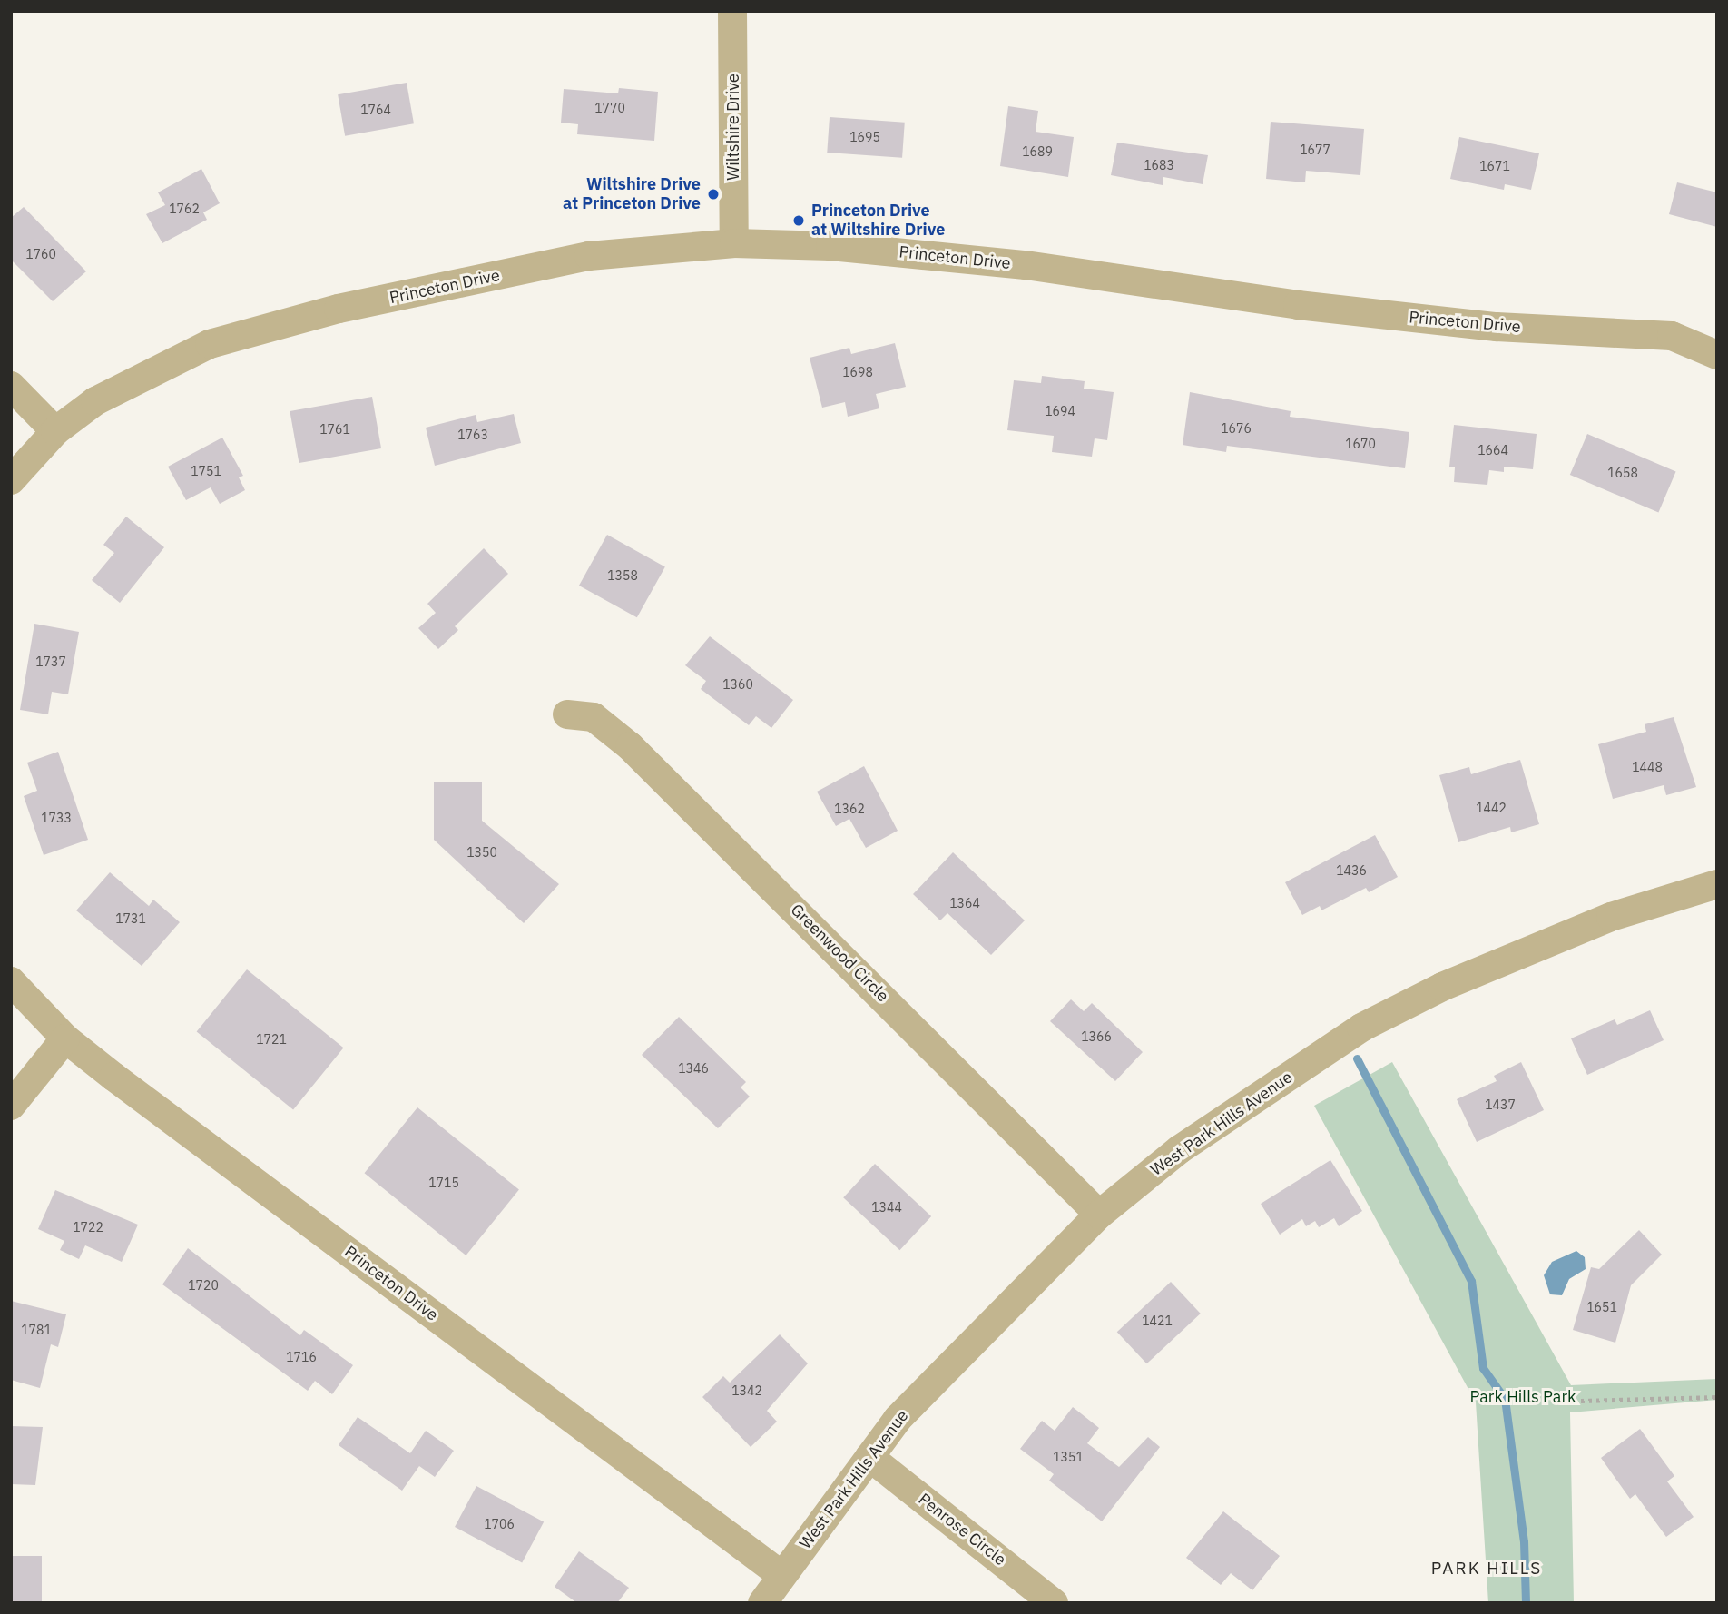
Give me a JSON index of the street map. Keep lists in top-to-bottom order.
{
  "streets": {
    "street": [
      "Wiltshire Drive",
      "Princeton Drive",
      "Greenwood Circle",
      "West Park Hills Avenue",
      "Penrose Circle"
    ]
  },
  "crossings": [
    ["Wiltshire Drive", "Princeton Drive"],
    ["Princeton Drive", "West Park Hills Avenue"],
    ["Greenwood Circle", "West Park Hills Avenue"],
    ["West Park Hills Avenue", "Penrose Circle"]
  ],
  "districts": ["PARK HILLS"],
  "parks": ["Park Hills Park"],
  "places": ["Wiltshire Drive at Princeton Drive", "Princeton Drive at Wiltshire Drive"],
  "house_numbers": [
    "1770",
    "1764",
    "1695",
    "1677",
    "1689",
    "1683",
    "1671",
    "1762",
    "1760",
    "1698",
    "1694",
    "1676",
    "1761",
    "1763",
    "1670",
    "1664",
    "1751",
    "1658",
    "1358",
    "1737",
    "1360",
    "1448",
    "1442",
    "1362",
    "1733",
    "1350",
    "1436",
    "1364",
    "1731",
    "1366",
    "1721",
    "1346",
    "1437",
    "1715",
    "1344",
    "1722",
    "1720",
    "1651",
    "1421",
    "1781",
    "1716",
    "1342",
    "1351",
    "1706"
  ]
}
